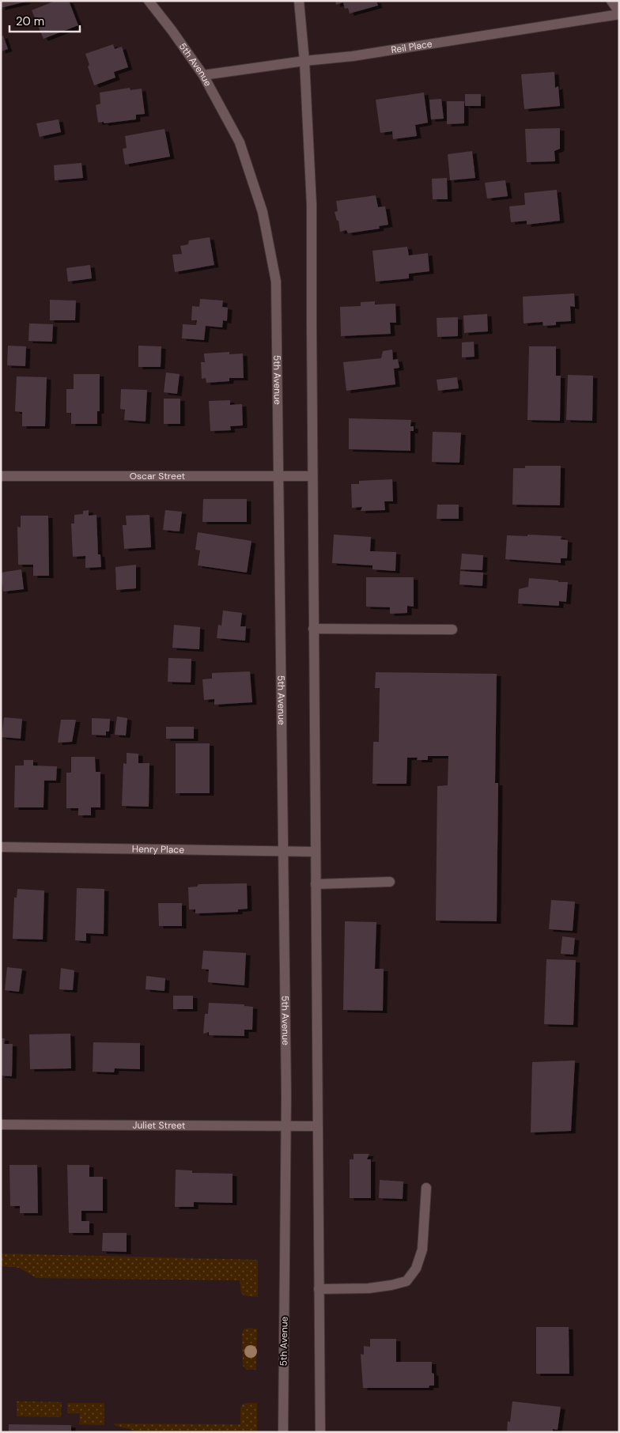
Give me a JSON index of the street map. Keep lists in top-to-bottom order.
{
  "streets": {
    "main road": [
      "Reil Place",
      "5th Avenue",
      "Oscar Street",
      "Henry Place",
      "Juliet Street"
    ]
  },
  "crossings": [
    ["Reil Place", "5th Avenue"],
    ["5th Avenue", "Oscar Street"],
    ["5th Avenue", "Henry Place"],
    ["5th Avenue", "Juliet Street"]
  ],
  "scale_bar": "20 m"
}
